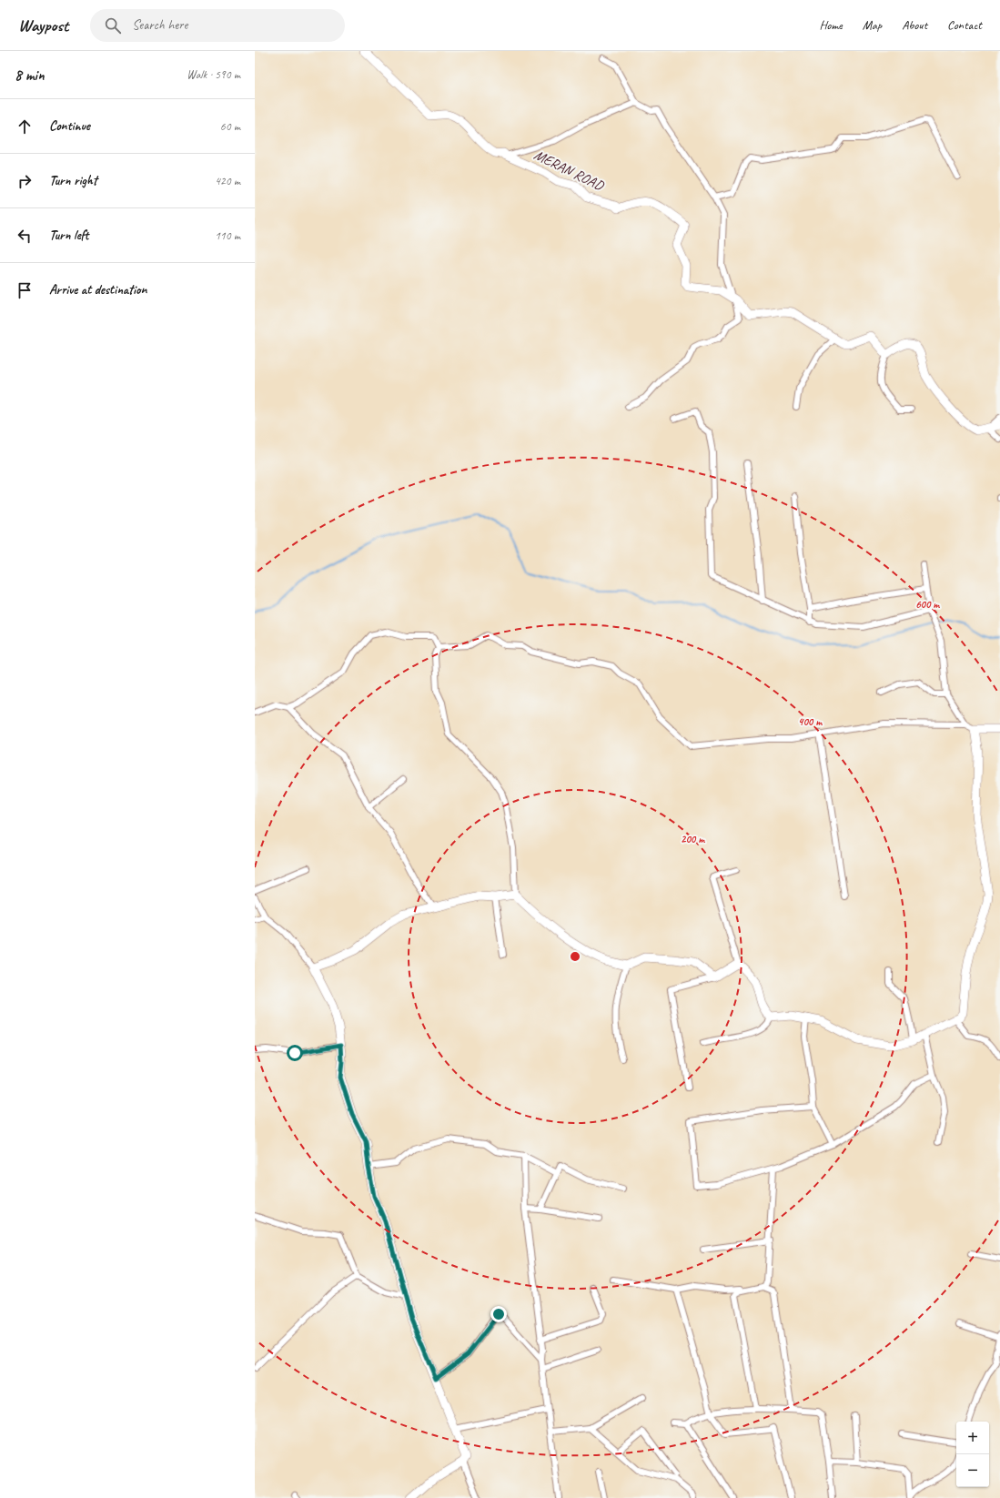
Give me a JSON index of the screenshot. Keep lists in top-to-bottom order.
{
  "streets": {
    "street": ["MERAN ROAD"]
  },
  "page": {
    "header": "Waypost",
    "search": "Search here",
    "nav": [
      "Home",
      "Map",
      "About",
      "Contact"
    ],
    "heading": ["8 min", "Walk · 590 m"],
    "list": [
      ["Continue", "60 m"],
      ["Turn right", "420 m"],
      ["Turn left", "110 m"],
      "Arrive at destination"
    ],
    "map_buttons": ["+", "−"]
  },
  "rings": ["600 m", "400 m", "200 m"]
}
